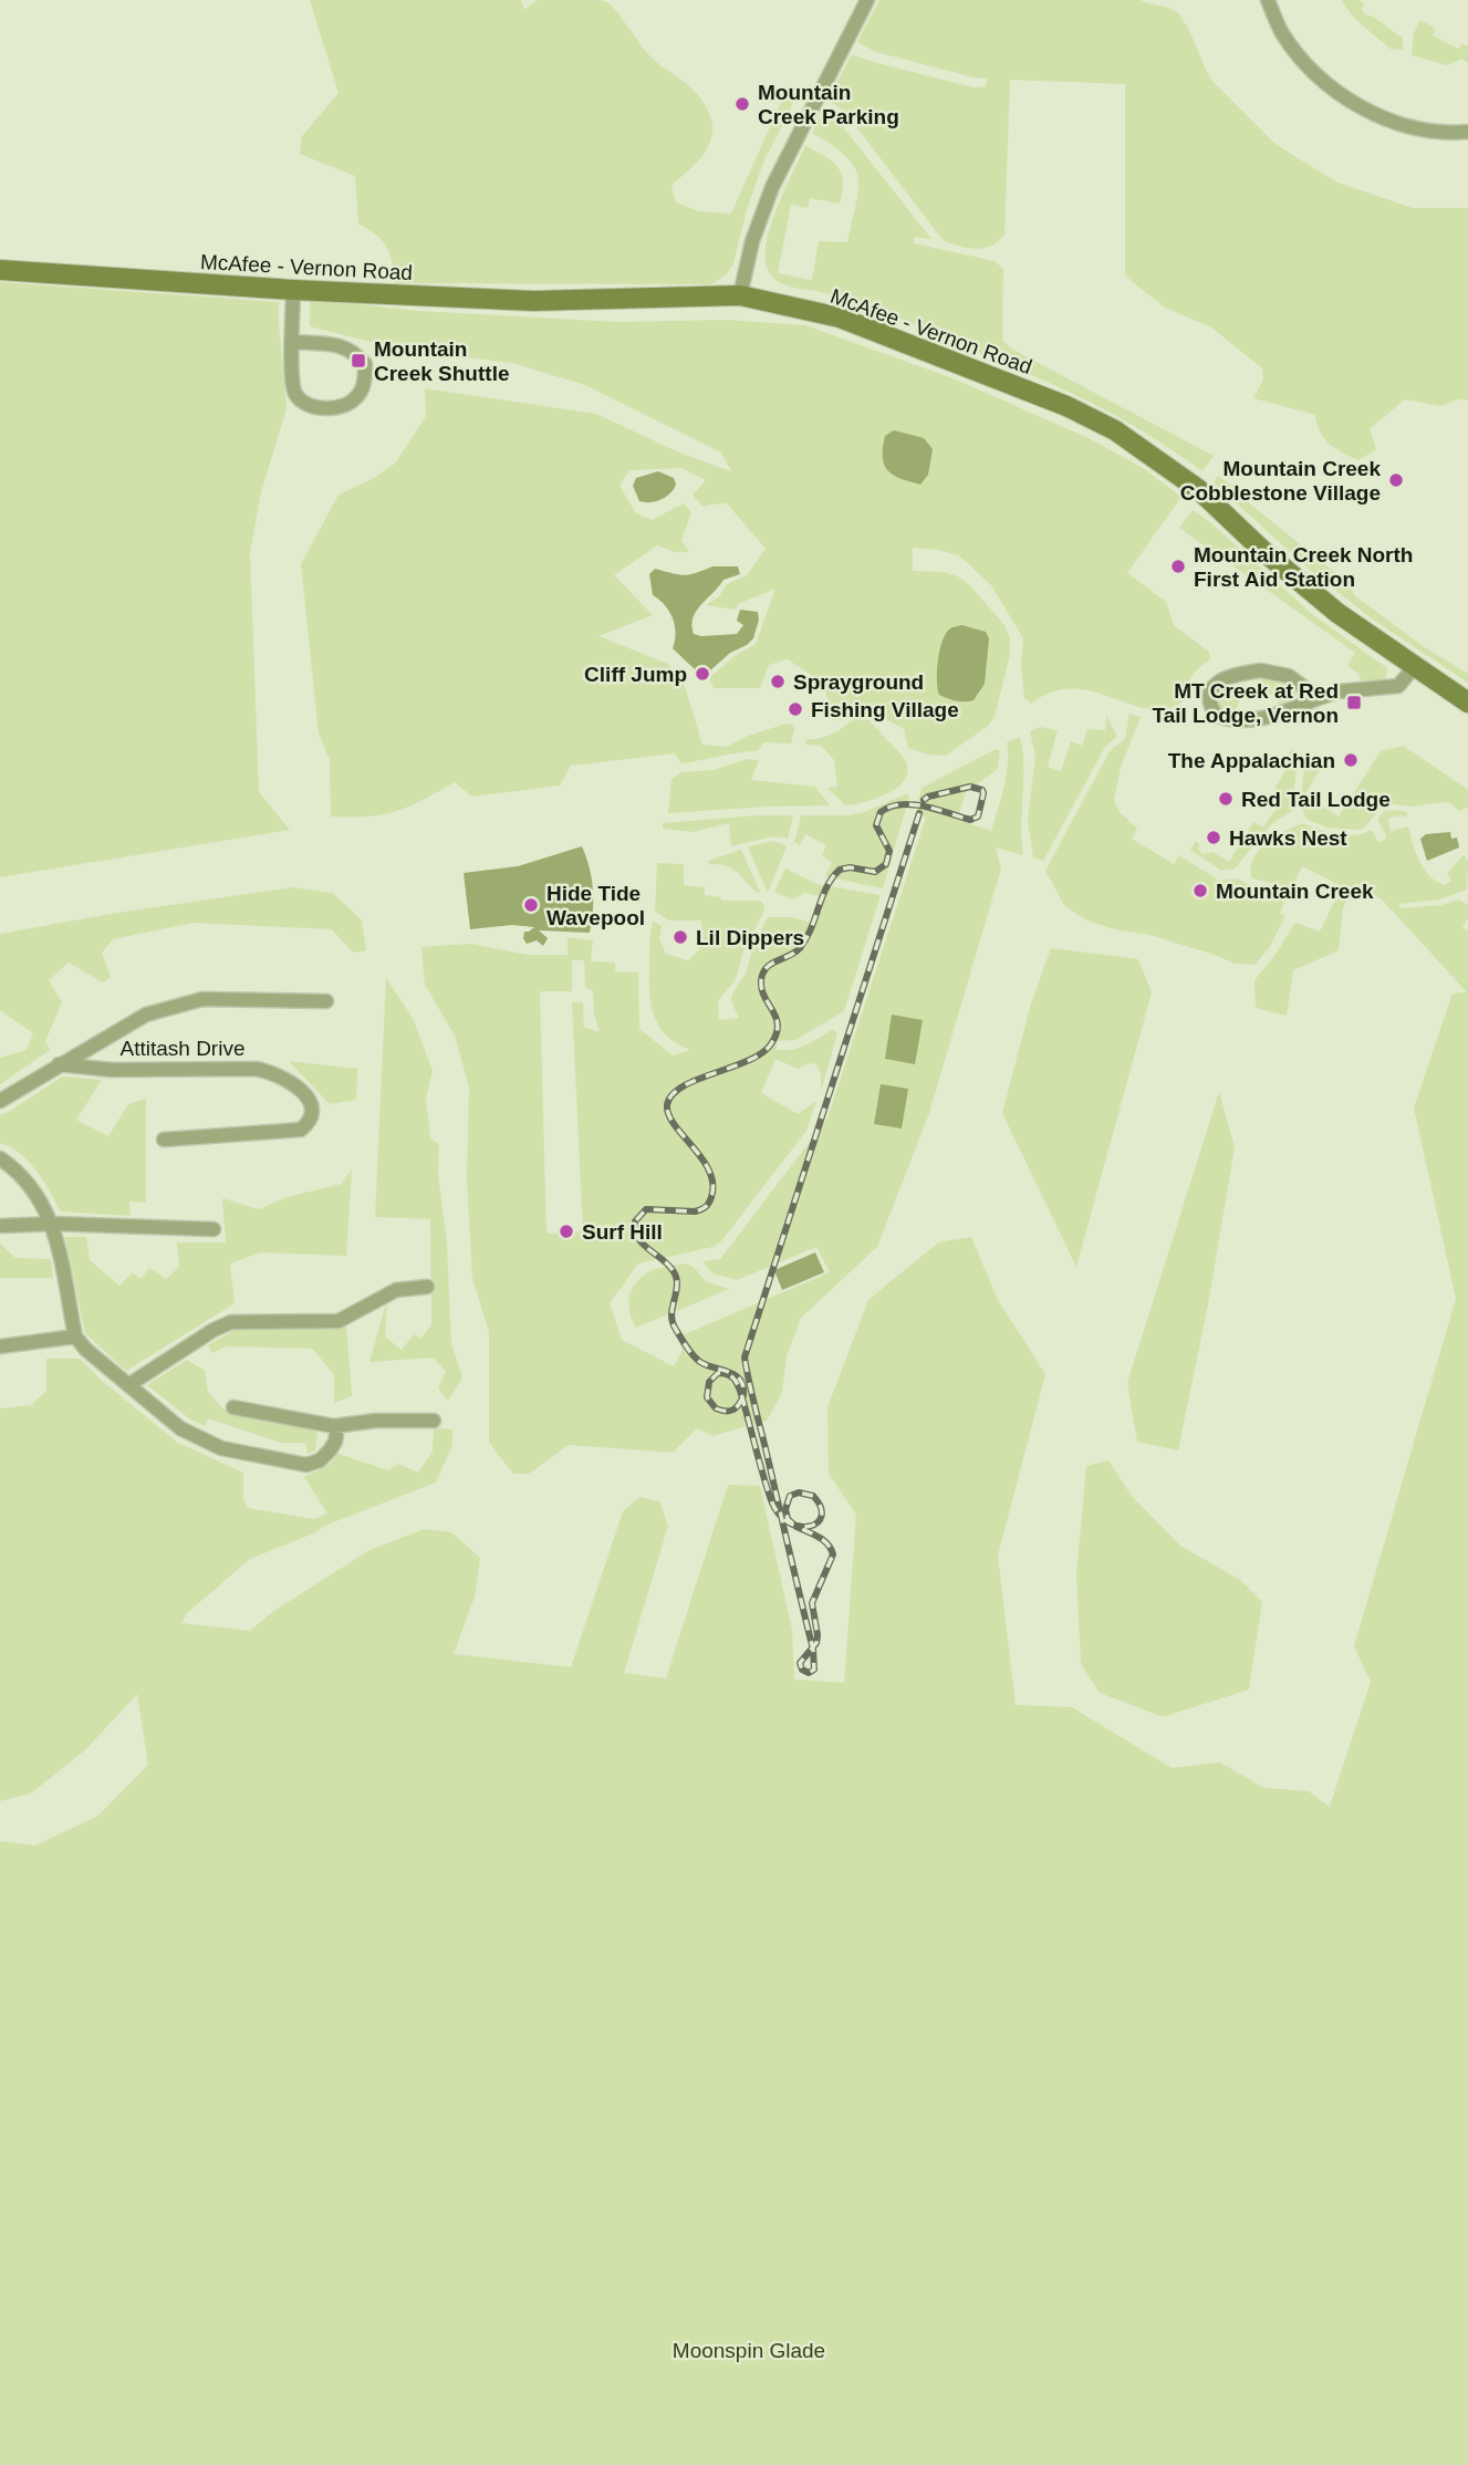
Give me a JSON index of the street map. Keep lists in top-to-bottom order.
{
  "streets": {
    "main road": ["McAfee - Vernon Road"],
    "street": ["Attitash Drive"]
  },
  "parks": ["Moonspin Glade"],
  "places": {
    "other": [
      "Mountain Creek Parking",
      "Mountain Creek Cobblestone Village",
      "Mountain Creek North First Aid Station",
      "Cliff Jump",
      "Sprayground",
      "Fishing Village",
      "The Appalachian",
      "Red Tail Lodge",
      "Hawks Nest",
      "Mountain Creek",
      "Hide Tide Wavepool",
      "Lil Dippers",
      "Surf Hill"
    ],
    "transit": ["Mountain Creek Shuttle", "MT Creek at Red Tail Lodge, Vernon"]
  }
}
